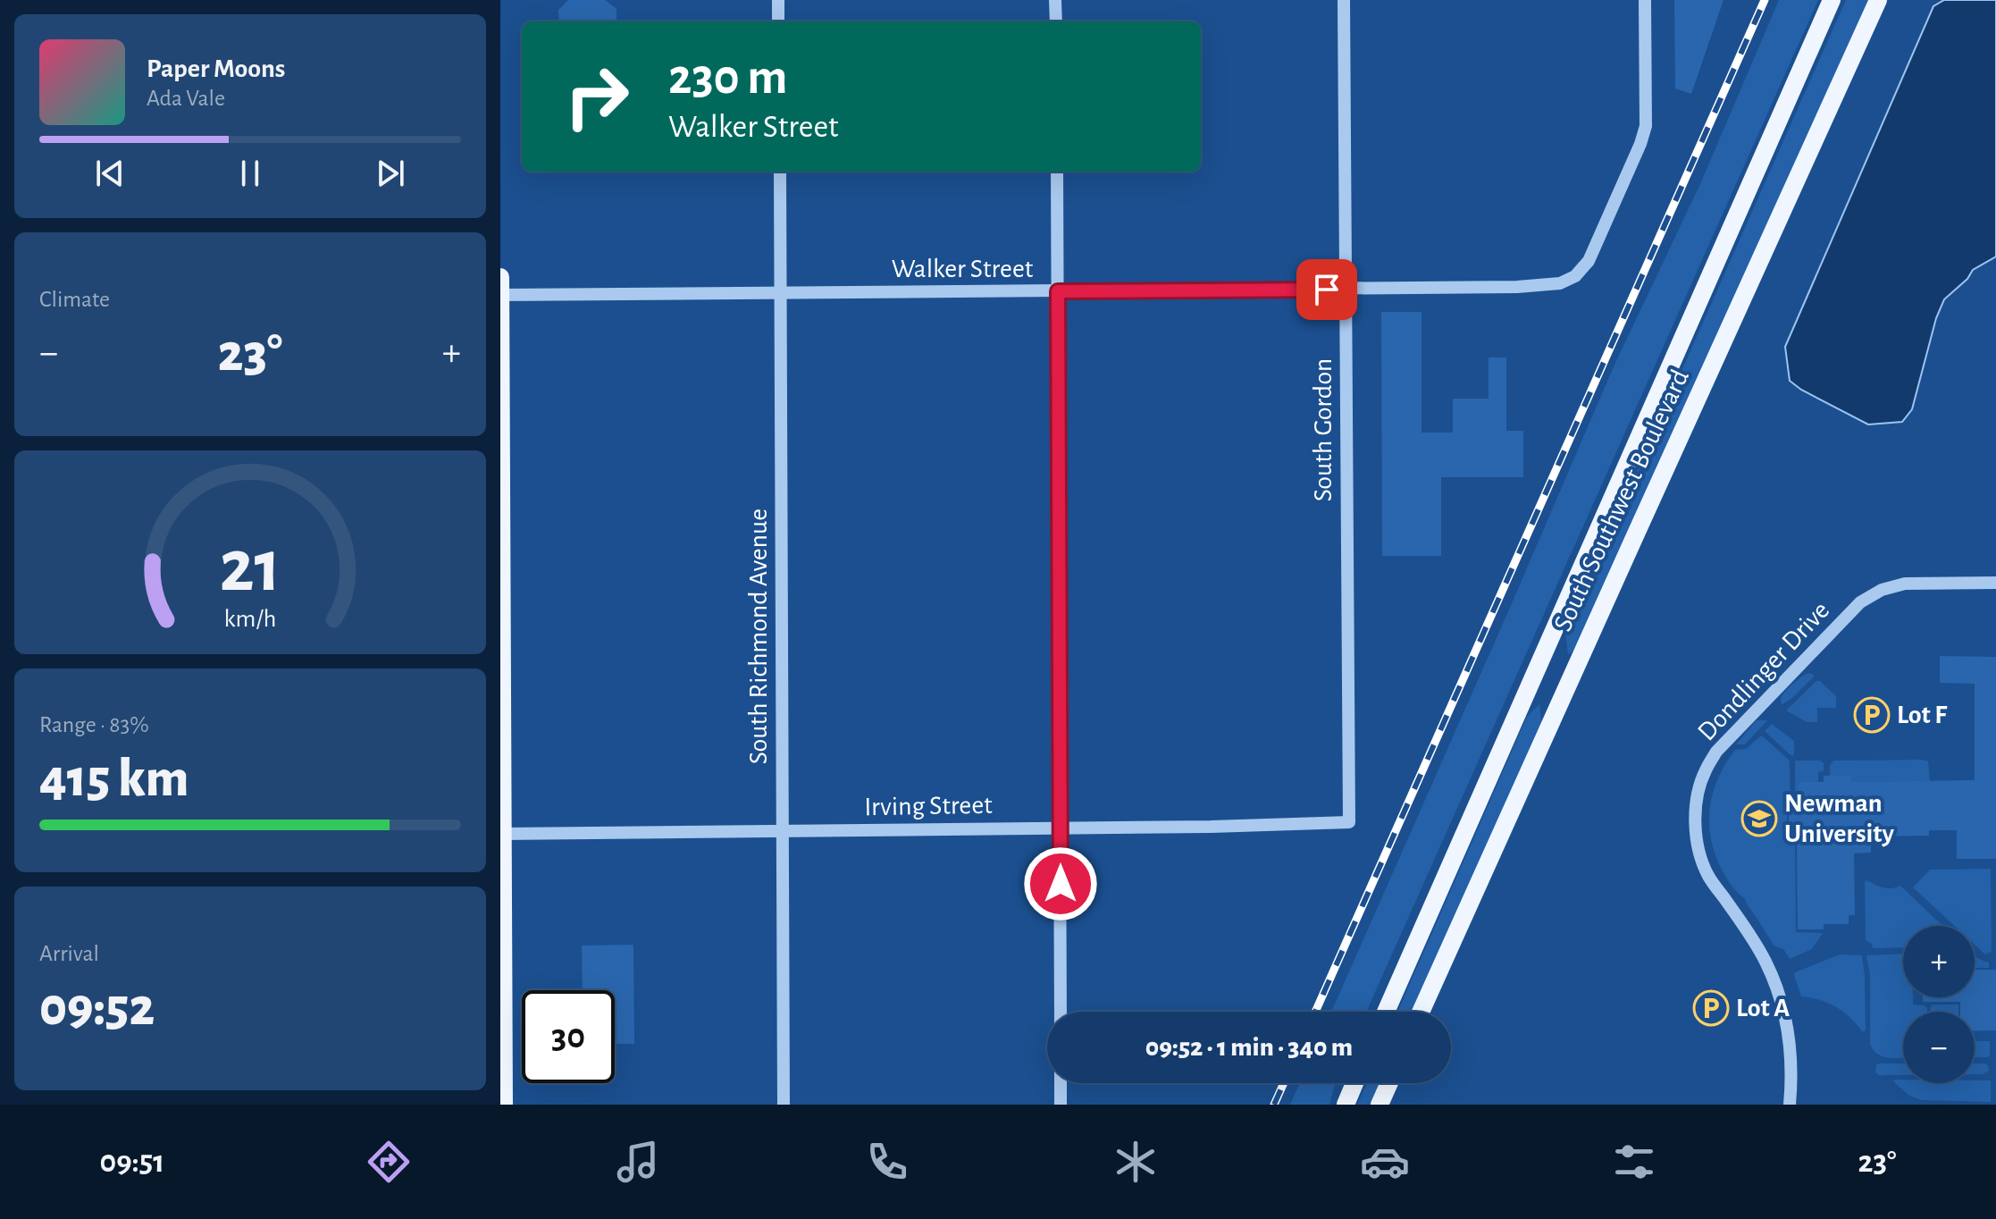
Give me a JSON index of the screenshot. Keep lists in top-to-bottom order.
{
  "streets": {
    "main road": ["South Southwest Boulevard"],
    "street": [
      "Walker Street",
      "South Gordon",
      "South Richmond Avenue",
      "Dondlinger Drive",
      "Irving Street"
    ]
  },
  "crossings": [
    ["Walker Street", "South Gordon"],
    ["Walker Street", "South Richmond Avenue"],
    ["South Gordon", "Irving Street"],
    ["South Richmond Avenue", "Irving Street"]
  ],
  "places": {
    "parking": ["Lot F", "Lot A"],
    "school or university": ["Newman University"]
  },
  "page": {
    "turn": ["230 m", "Walker Street"],
    "song": ["Paper Moons", "Ada Vale"],
    "tile": [
      "Climate",
      ["Range · 83%", "415 km"],
      ["Arrival", "09:52"]
    ],
    "heat": ["−", "23°", "+"],
    "map_buttons": ["+", "−"],
    "limit": "30",
    "trip": "09:52 · 1 min · 340 m",
    "tabs": ["09:51", "23°"],
    "gauge": ["21", "km/h"]
  }
}
